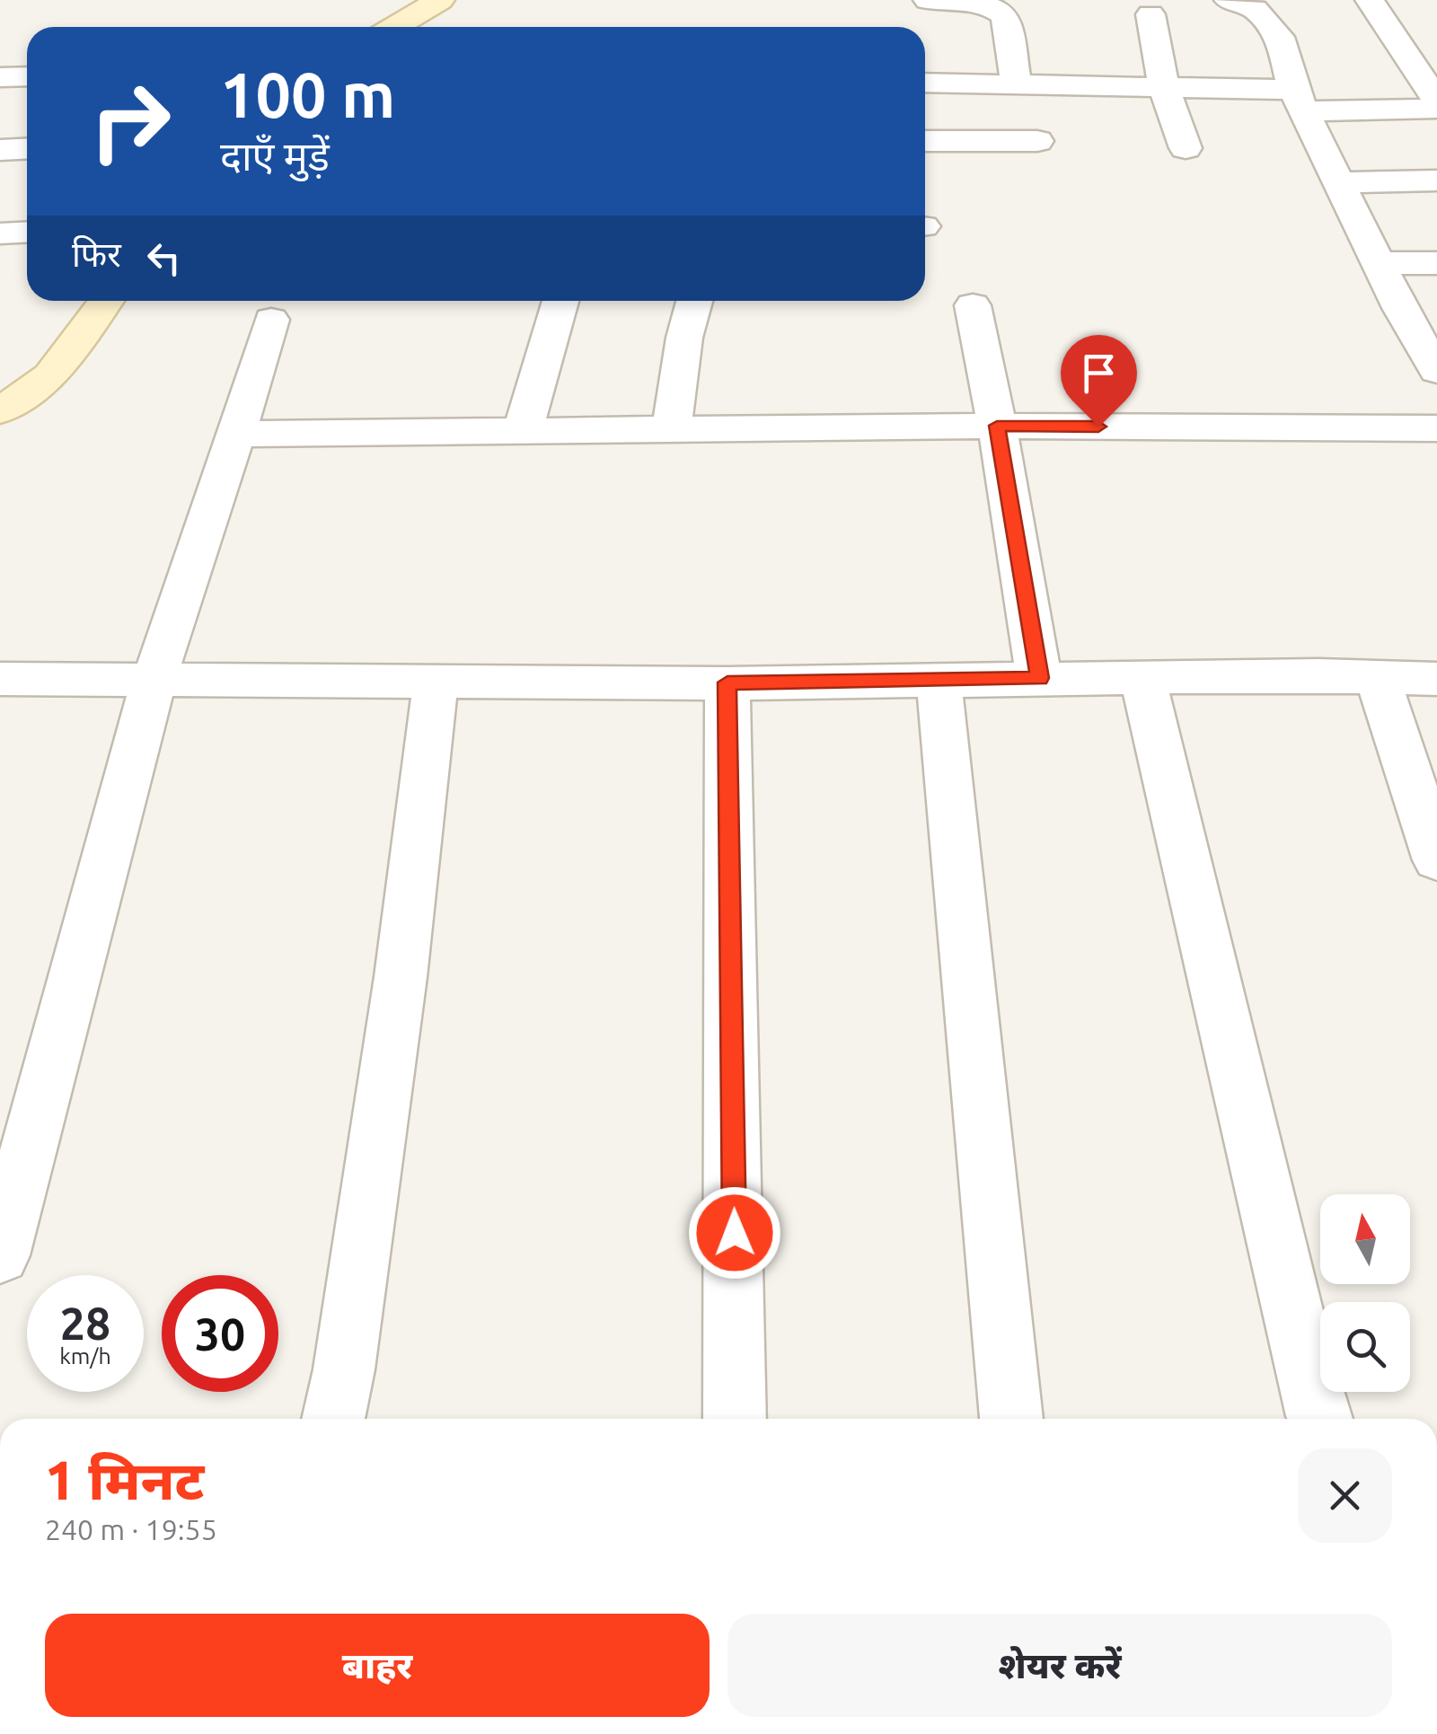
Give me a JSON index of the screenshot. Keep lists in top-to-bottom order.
{
  "north": "top",
  "page": {
    "turn": ["100 m", "दाएँ मुड़ें"],
    "then": "फिर",
    "speed": "28 km/h",
    "limit": "30",
    "heading": ["1 मिनट", "240 m · 19:55"],
    "buttons": ["बाहर", "शेयर करें"]
  }
}
